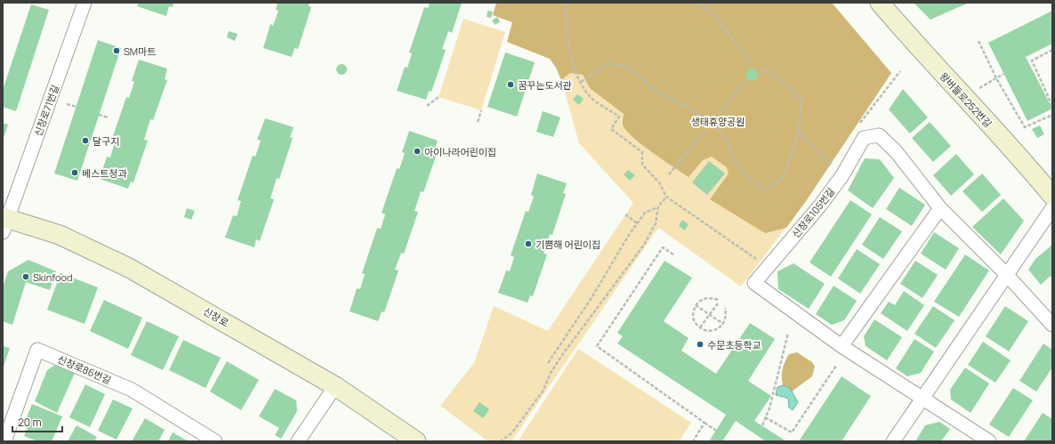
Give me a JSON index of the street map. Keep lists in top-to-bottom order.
{
  "streets": {
    "main road": ["왕버들로252번길", "신창로"],
    "street": ["신창로71번길", "신창로105번길", "신창로86번길"]
  },
  "crossings": [
    ["신창로71번길", "신창로"]
  ],
  "parks": ["생태휴양공원"],
  "places": [
    "SM마트",
    "꿈꾸는도서관",
    "달구지",
    "아이나라어린이집",
    "베스트청과",
    "기쁨해 어린이집",
    "Skinfood",
    "수문초등학교"
  ],
  "scale_bar": "20 m"
}
